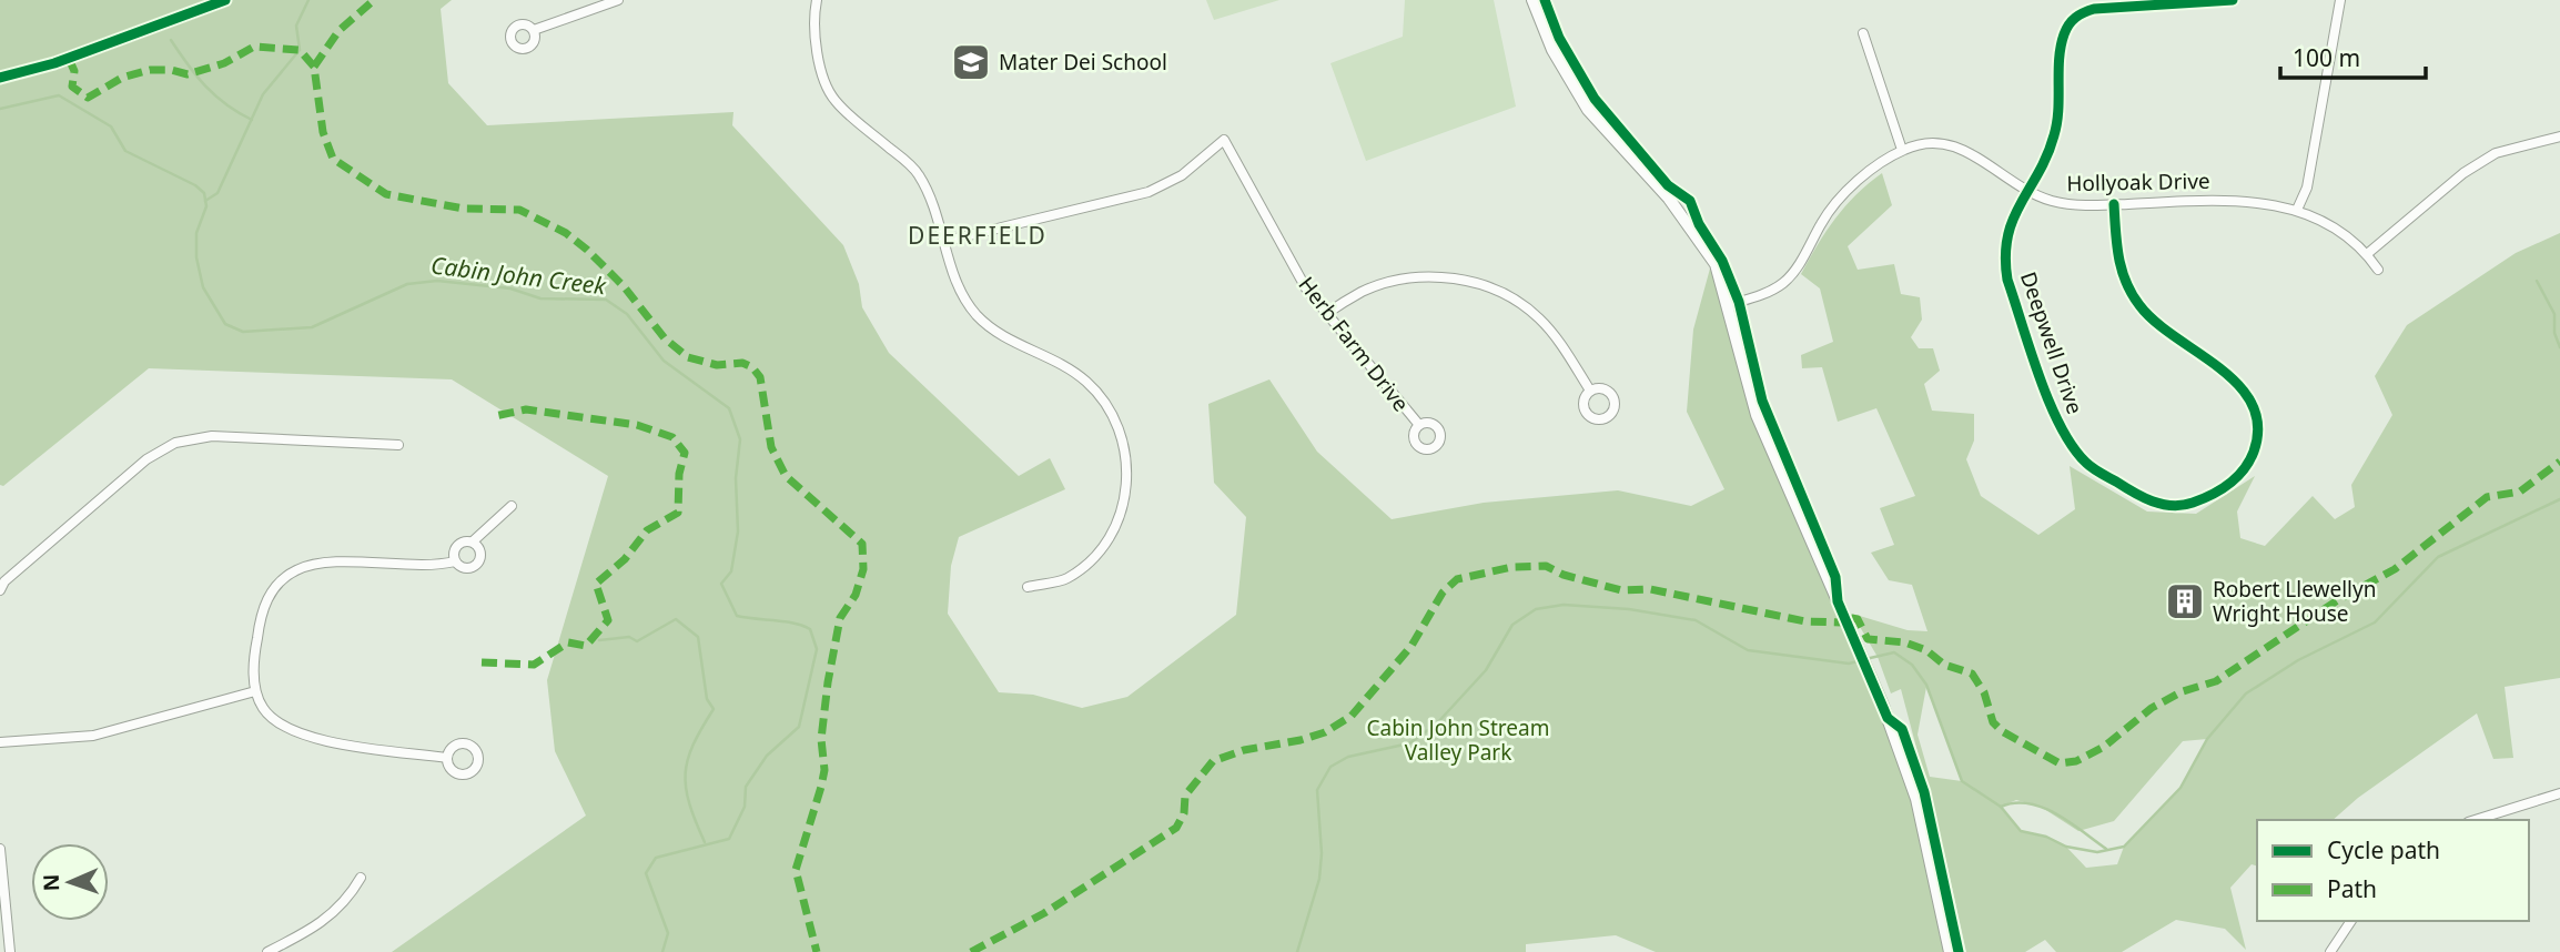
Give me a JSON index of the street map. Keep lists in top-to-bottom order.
{
  "streets": {
    "street": ["Hollyoak Drive", "Deepwell Drive", "Herb Farm Drive"]
  },
  "crossings": [
    ["Hollyoak Drive", "Deepwell Drive"]
  ],
  "districts": ["DEERFIELD"],
  "water": ["Cabin John Creek"],
  "parks": ["Cabin John Stream Valley Park"],
  "places": {
    "school or university": ["Mater Dei School"],
    "building": ["Robert Llewellyn Wright House"]
  },
  "legend": ["Cycle path", "Path"],
  "scale_bar": "100 m",
  "north": "left"
}
